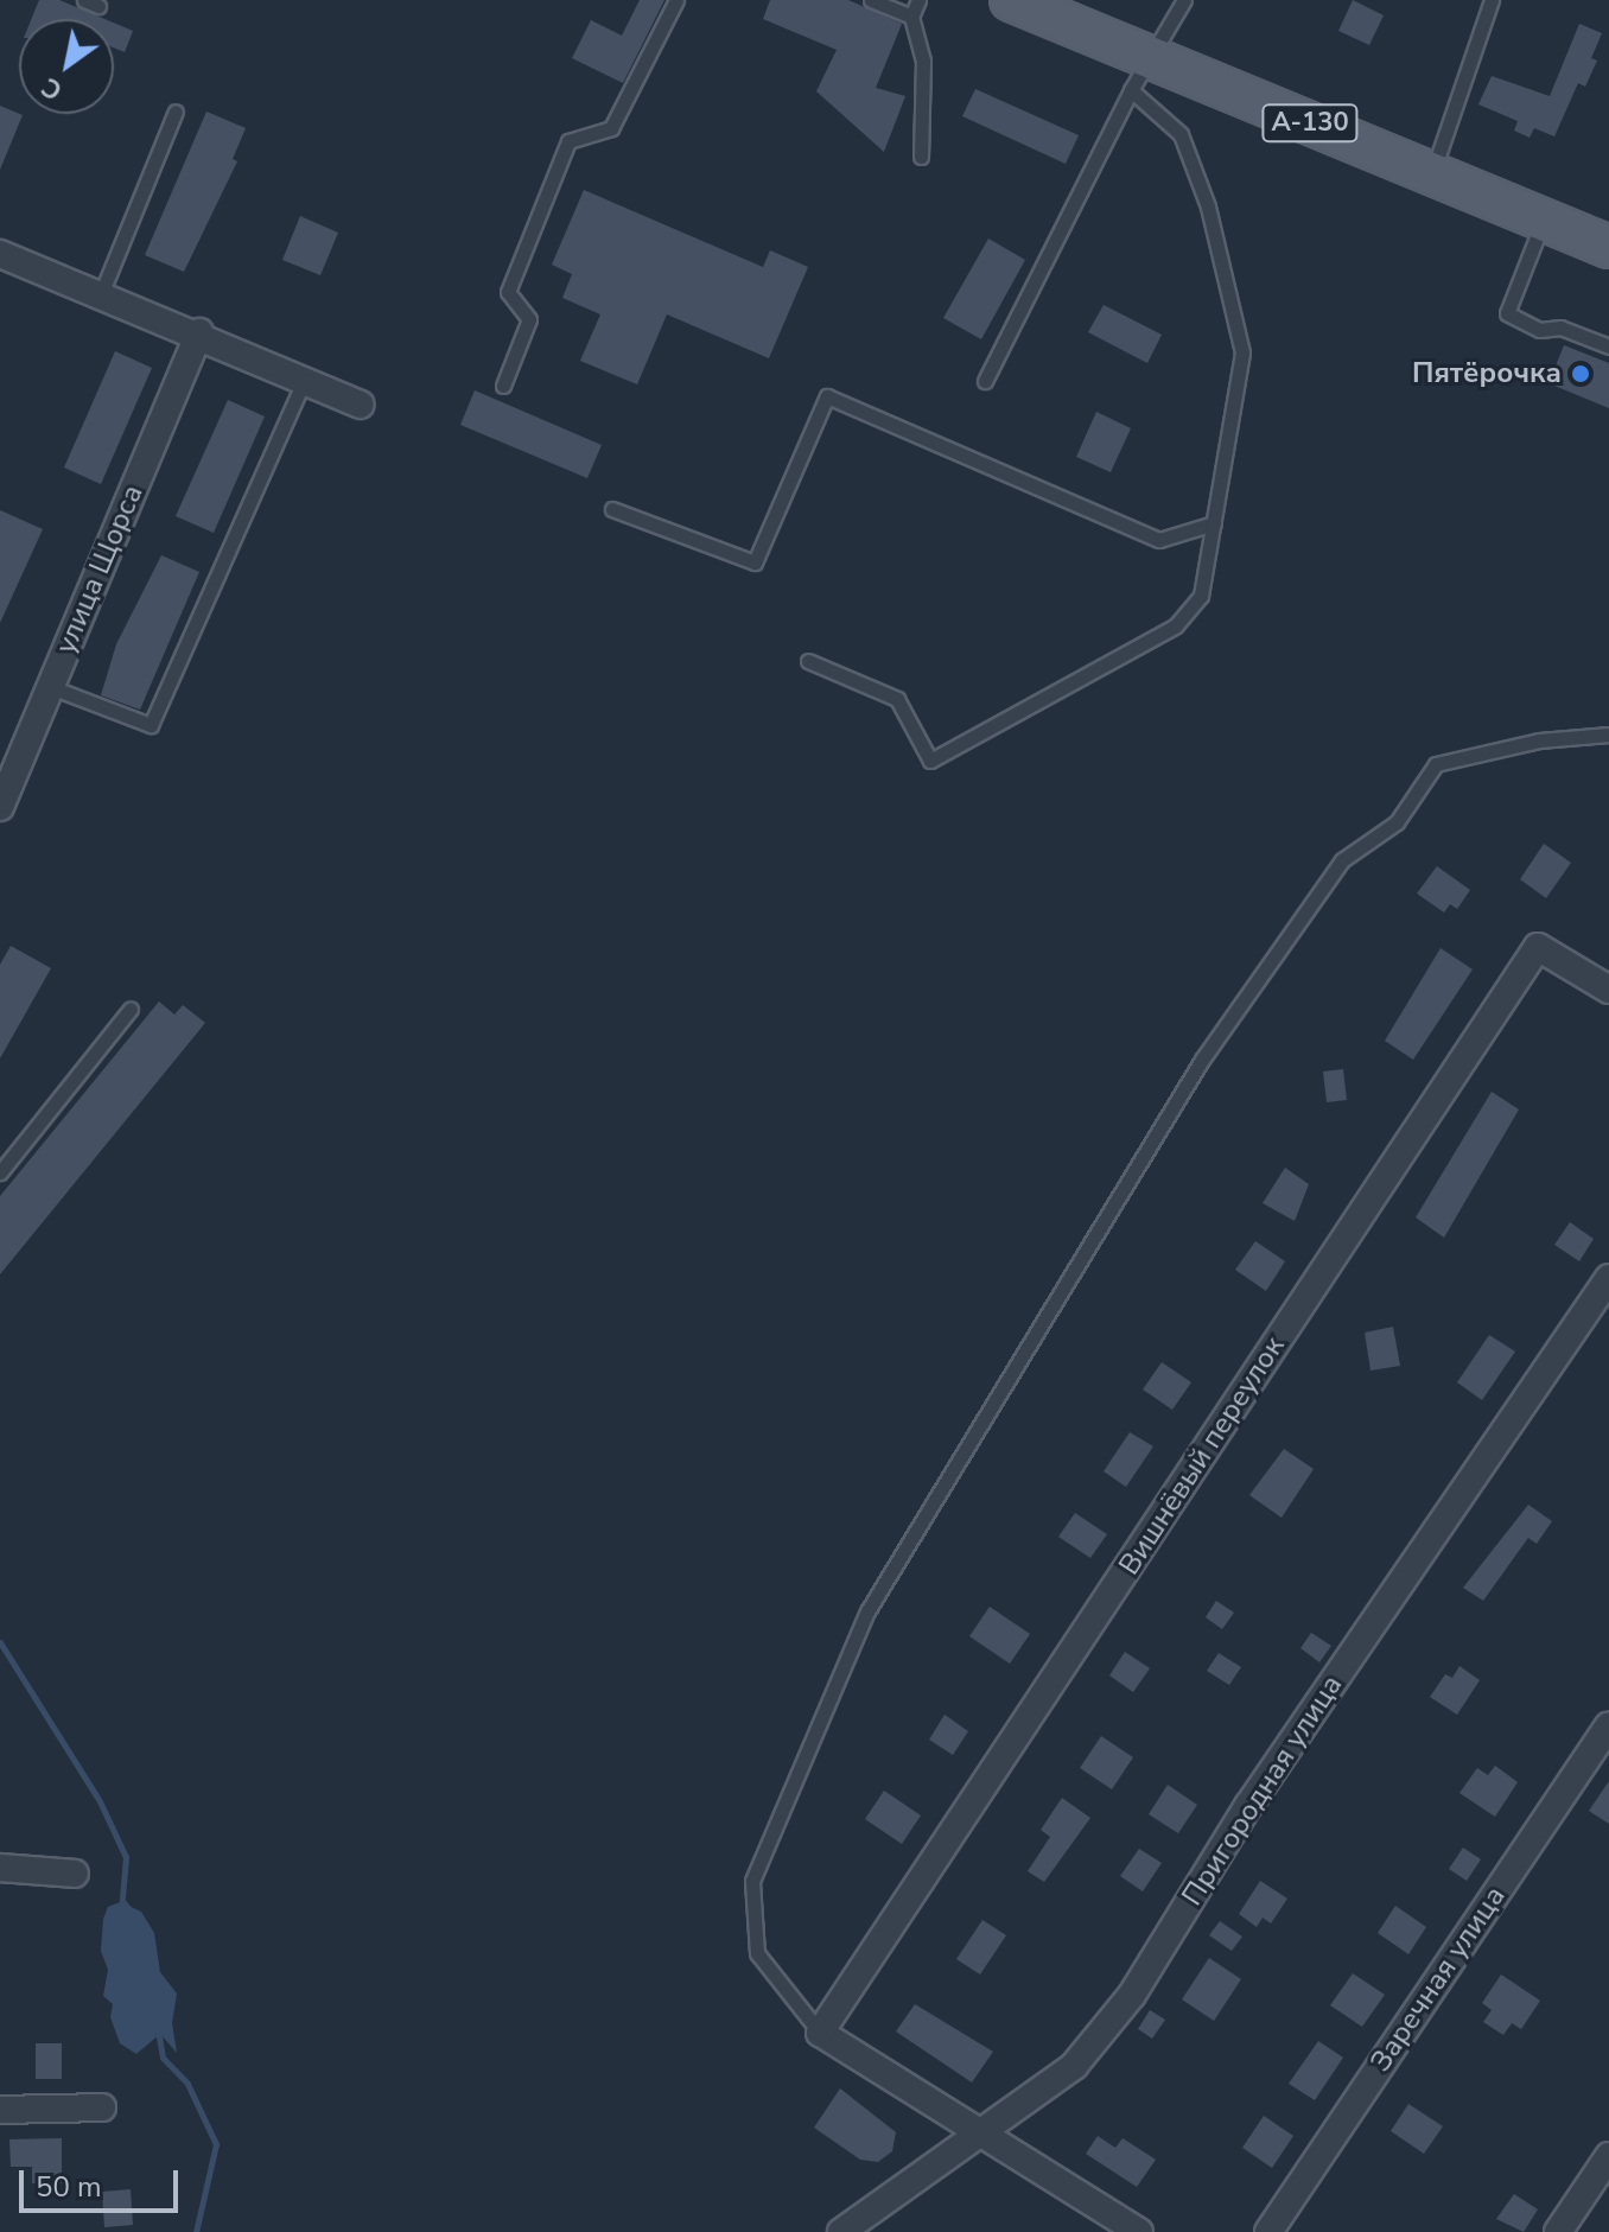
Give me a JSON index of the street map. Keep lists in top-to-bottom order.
{
  "streets": {
    "main road": ["А-130"],
    "street": [
      "улица Щорса",
      "Вишнёвый переулок",
      "Пригородная улица",
      "Заречная улица"
    ]
  },
  "places": ["Пятёрочка"],
  "scale_bar": "50 m",
  "north": "bottom left"
}
